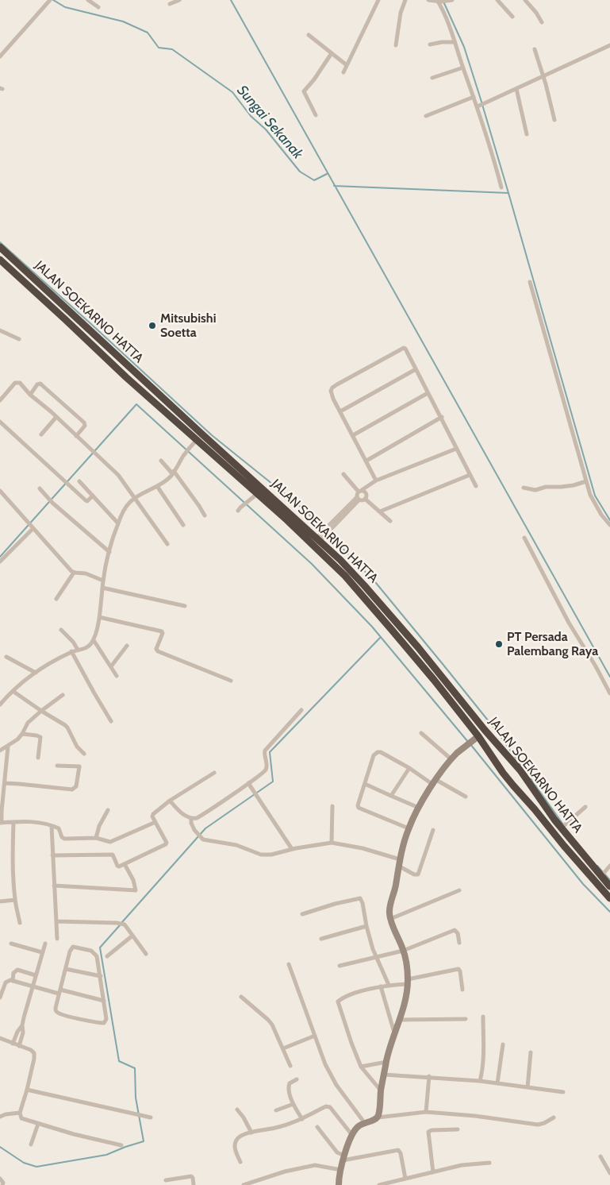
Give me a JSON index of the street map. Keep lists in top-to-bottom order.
{
  "streets": {
    "highway": ["JALAN SOEKARNO HATTA"]
  },
  "water": ["Sungai Sekanak"],
  "places": ["Mitsubishi Soetta", "PT Persada Palembang Raya"]
}
